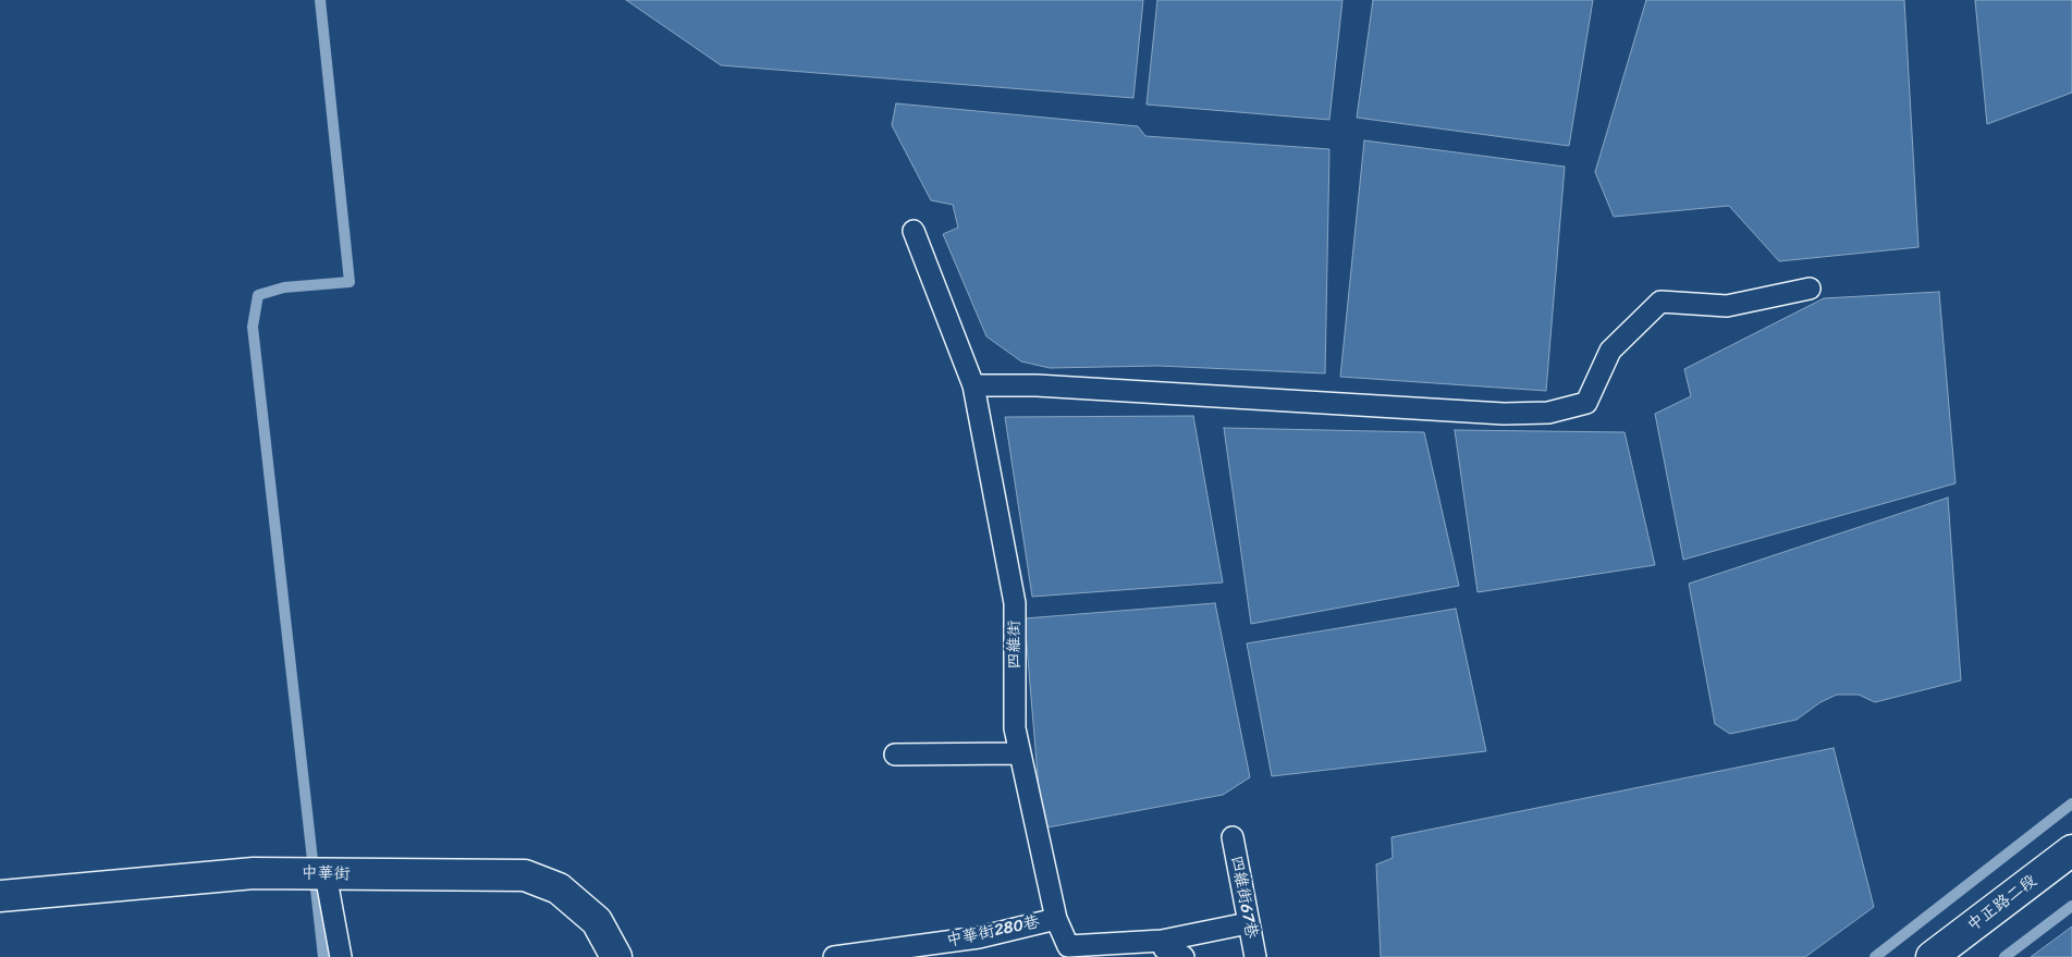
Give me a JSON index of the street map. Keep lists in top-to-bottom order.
{
  "streets": {
    "street": ["中華街", "中正路二段"],
    "lane": ["四維街", "四維街67巷", "中華街280巷"]
  },
  "crossings": [
    ["四維街", "中華街280巷"]
  ]
}
